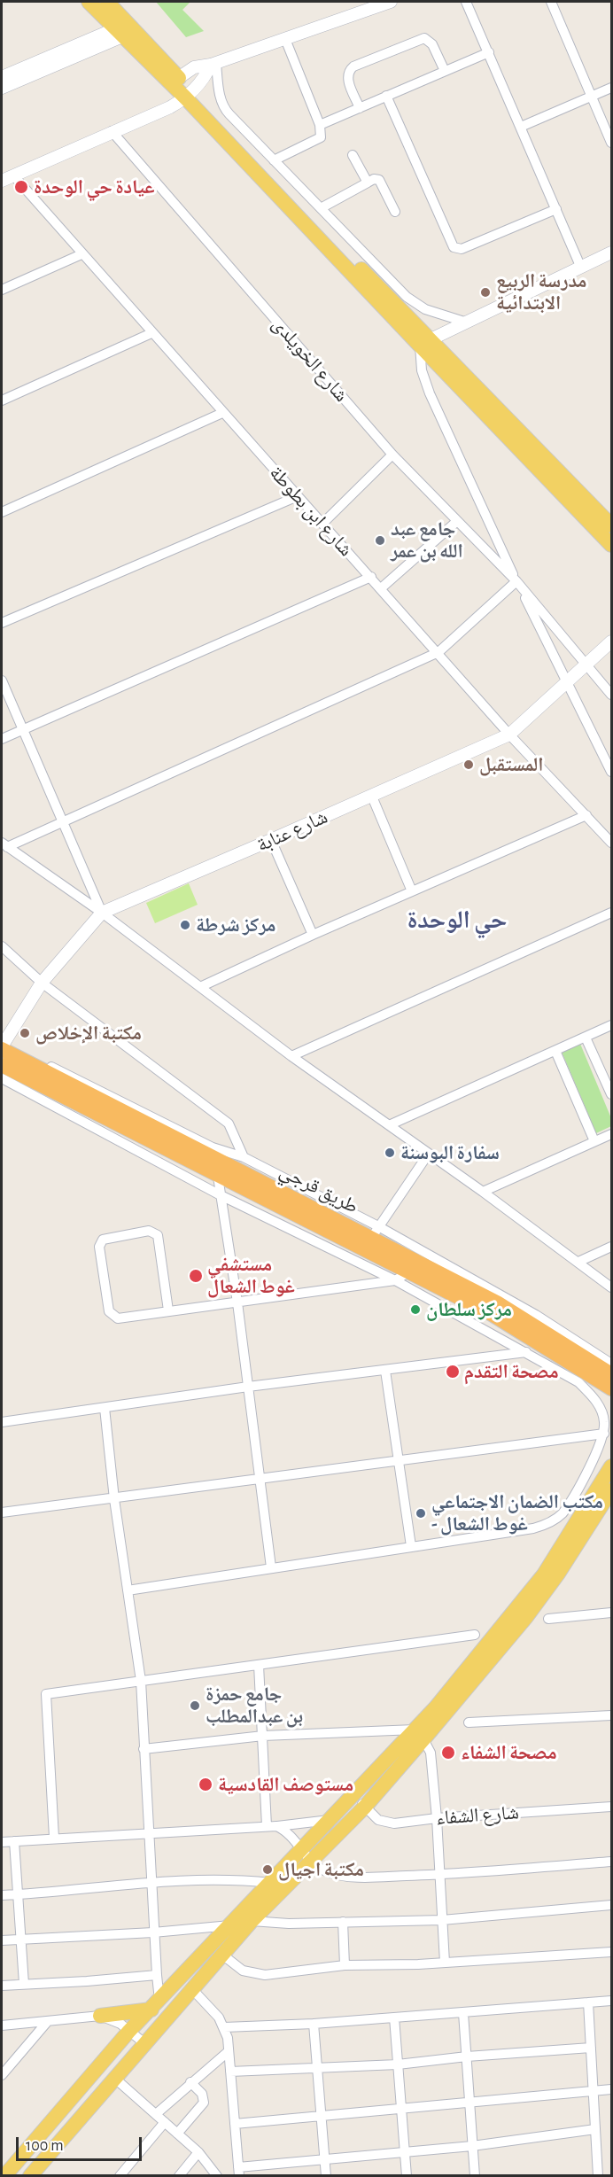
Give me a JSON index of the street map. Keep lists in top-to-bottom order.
{
  "streets": {
    "highway": ["طريق قرجي"],
    "street": [
      "شارع الخويلدى",
      "شارع ابن بطوطة",
      "شارع عنابة",
      "شارع الشفاء"
    ]
  },
  "crossings": [
    ["شارع ابن بطوطة", "شارع عنابة"],
    ["شارع عنابة", "طريق قرجي"]
  ],
  "districts": ["حي الوحدة"],
  "places": [
    "عيادة حي الوحدة",
    "مدرسة الربيع الابتدائية",
    "جامع عبد الله بن عمر",
    "المستقبل",
    "مركز شرطة",
    "مكتبة الإخلاص",
    "سفارة البوسنة",
    "مستشفي غوط الشعال",
    "مركز سلطان",
    "مصحة التقدم",
    "مكتب الضمان الاجتماعي - غوط الشعال",
    "جامع حمزة بن عبدالمطلب",
    "مصحة الشفاء",
    "مستوصف القادسية",
    "مكتبة اجيال"
  ],
  "scale_bar": "100 m"
}
